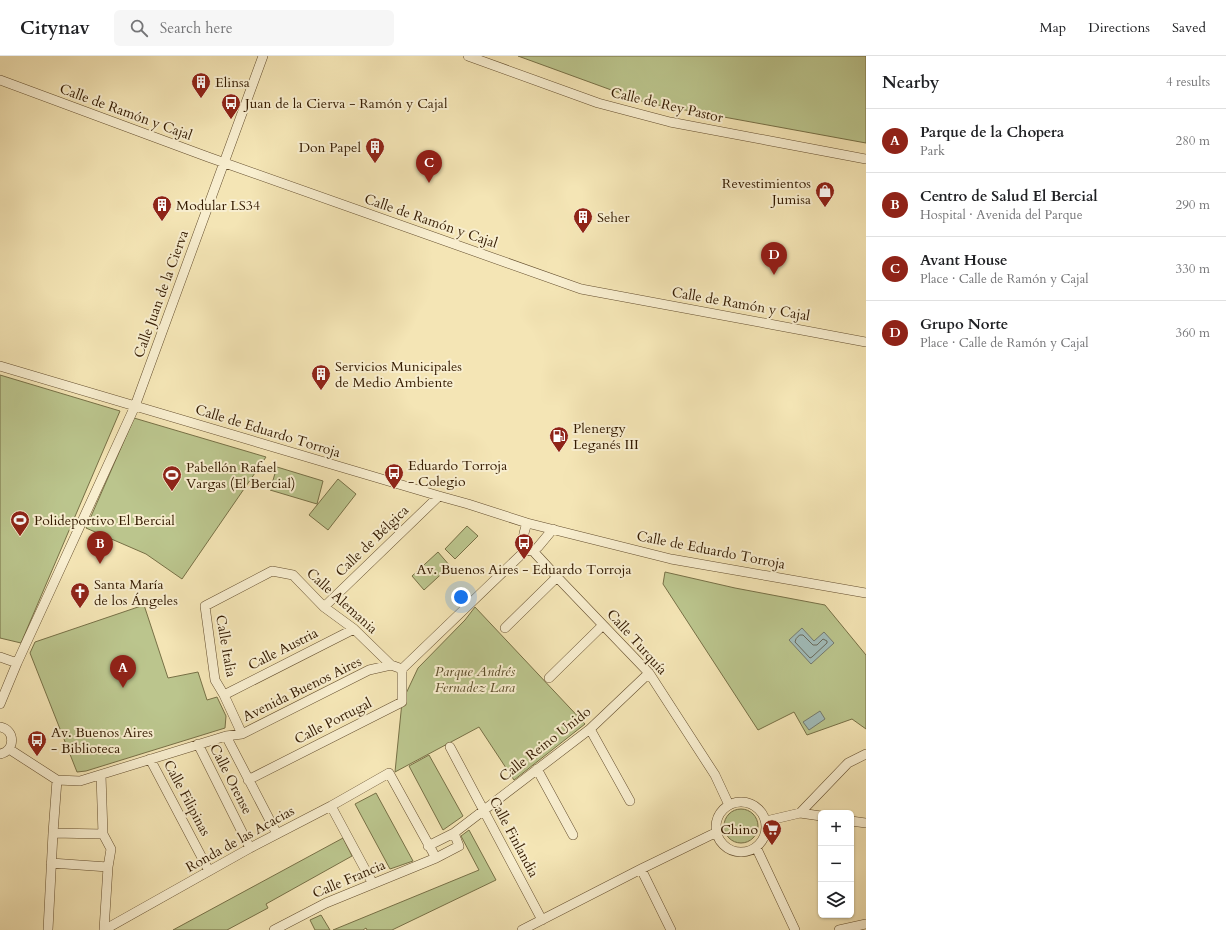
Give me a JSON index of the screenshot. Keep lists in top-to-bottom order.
{
  "streets": {
    "street": [
      "Calle de Rey Pastor",
      "Calle de Ramón y Cajal",
      "Calle Juan de la Cierva",
      "Calle de Eduardo Torroja",
      "Calle de Bélgica",
      "Calle Alemania",
      "Calle Turquía",
      "Calle Italia",
      "Calle Austria",
      "Avenida Buenos Aires",
      "Calle Portugal",
      "Calle Reino Unido",
      "Calle Orense",
      "Calle Filipinas",
      "Calle Finlandia",
      "Ronda de las Acacias",
      "Calle Francia"
    ]
  },
  "crossings": [
    ["Calle de Ramón y Cajal", "Calle Juan de la Cierva"],
    ["Calle Juan de la Cierva", "Calle de Eduardo Torroja"],
    ["Calle de Eduardo Torroja", "Calle de Bélgica"],
    ["Calle de Bélgica", "Calle Alemania"],
    ["Calle Alemania", "Calle Italia"],
    ["Calle Alemania", "Calle Austria"],
    ["Calle Alemania", "Avenida Buenos Aires"],
    ["Calle Turquía", "Calle Reino Unido"],
    ["Calle Italia", "Calle Austria"],
    ["Calle Italia", "Avenida Buenos Aires"],
    ["Avenida Buenos Aires", "Calle Orense"],
    ["Avenida Buenos Aires", "Calle Filipinas"],
    ["Calle Reino Unido", "Calle Finlandia"],
    ["Calle Reino Unido", "Ronda de las Acacias"],
    ["Calle Reino Unido", "Calle Francia"],
    ["Calle Orense", "Ronda de las Acacias"],
    ["Calle Filipinas", "Ronda de las Acacias"]
  ],
  "parks": ["Parque Andrés Fernadez Lara"],
  "places": {
    "building": [
      "Elinsa",
      "Don Papel",
      "Modular LS34",
      "Seher",
      "Servicios Municipales de Medio Ambiente"
    ],
    "bus stop": [
      "Juan de la Cierva - Ramón y Cajal",
      "Eduardo Torroja - Colegio",
      "Av. Buenos Aires - Eduardo Torroja",
      "Av. Buenos Aires - Biblioteca"
    ],
    "shop": ["Revestimientos Jumisa"],
    "fuel station": ["Plenergy Leganés III"],
    "sports": ["Pabellón Rafael Vargas (El Bercial)", "Polideportivo El Bercial"],
    "church": ["Santa María de los Ángeles"],
    "supermarket": ["Chino"]
  },
  "page": {
    "header": "Citynav",
    "search": "Search here",
    "nav": ["Map", "Directions", "Saved"],
    "heading": ["Nearby", "4 results"],
    "list": [
      {
        "mark": "A",
        "name": "Parque de la Chopera",
        "note": "Park",
        "value": "280 m"
      },
      {
        "mark": "B",
        "name": "Centro de Salud El Bercial",
        "note": "Hospital · Avenida del Parque",
        "value": "290 m"
      },
      {
        "mark": "C",
        "name": "Avant House",
        "note": "Place · Calle de Ramón y Cajal",
        "value": "330 m"
      },
      {
        "mark": "D",
        "name": "Grupo Norte",
        "note": "Place · Calle de Ramón y Cajal",
        "value": "360 m"
      }
    ],
    "pins": [
      "C",
      "D",
      "B",
      "A"
    ],
    "map_buttons": ["+", "−"]
  }
}
